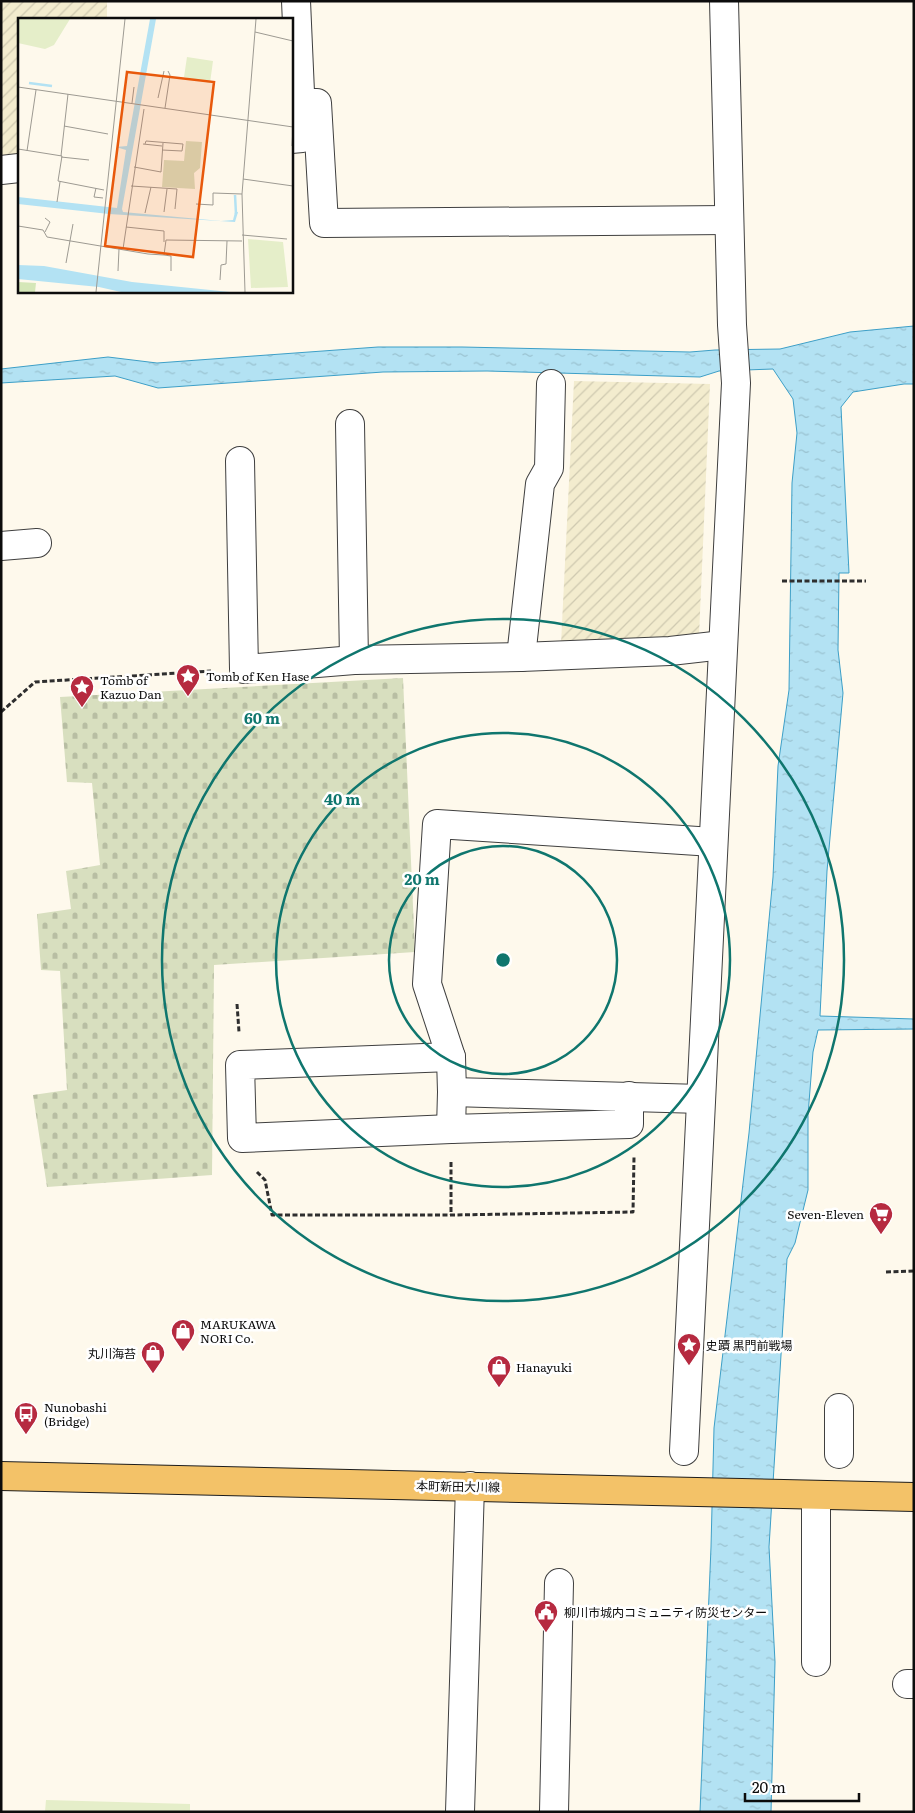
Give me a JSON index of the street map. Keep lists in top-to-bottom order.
{
  "streets": {
    "main road": ["本町新田大川線"]
  },
  "places": {
    "place": ["Tomb of Ken Hase", "Tomb of Kazuo Dan", "史蹟 黒門前戦場"],
    "supermarket": ["Seven-Eleven"],
    "shop": ["MARUKAWA NORI Co.", "丸川海苔", "Hanayuki"],
    "bus stop": ["Nunobashi (Bridge)"],
    "public building": ["柳川市城内コミュニティ防災センター"]
  },
  "scale_bar": "20 m",
  "rings": ["60 m", "40 m", "20 m"]
}
